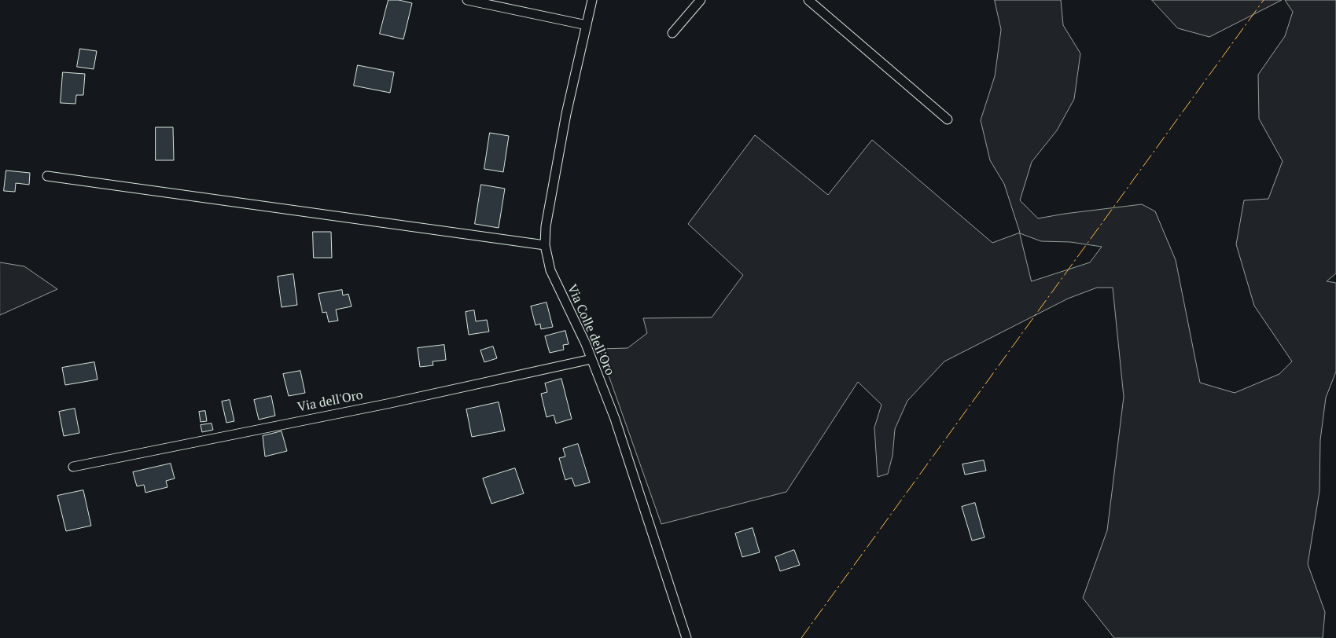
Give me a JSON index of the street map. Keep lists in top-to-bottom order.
{
  "streets": {
    "street": ["Via Colle dell'Oro", "Via dell'Oro"]
  },
  "crossings": [
    ["Via Colle dell'Oro", "Via dell'Oro"]
  ]
}
